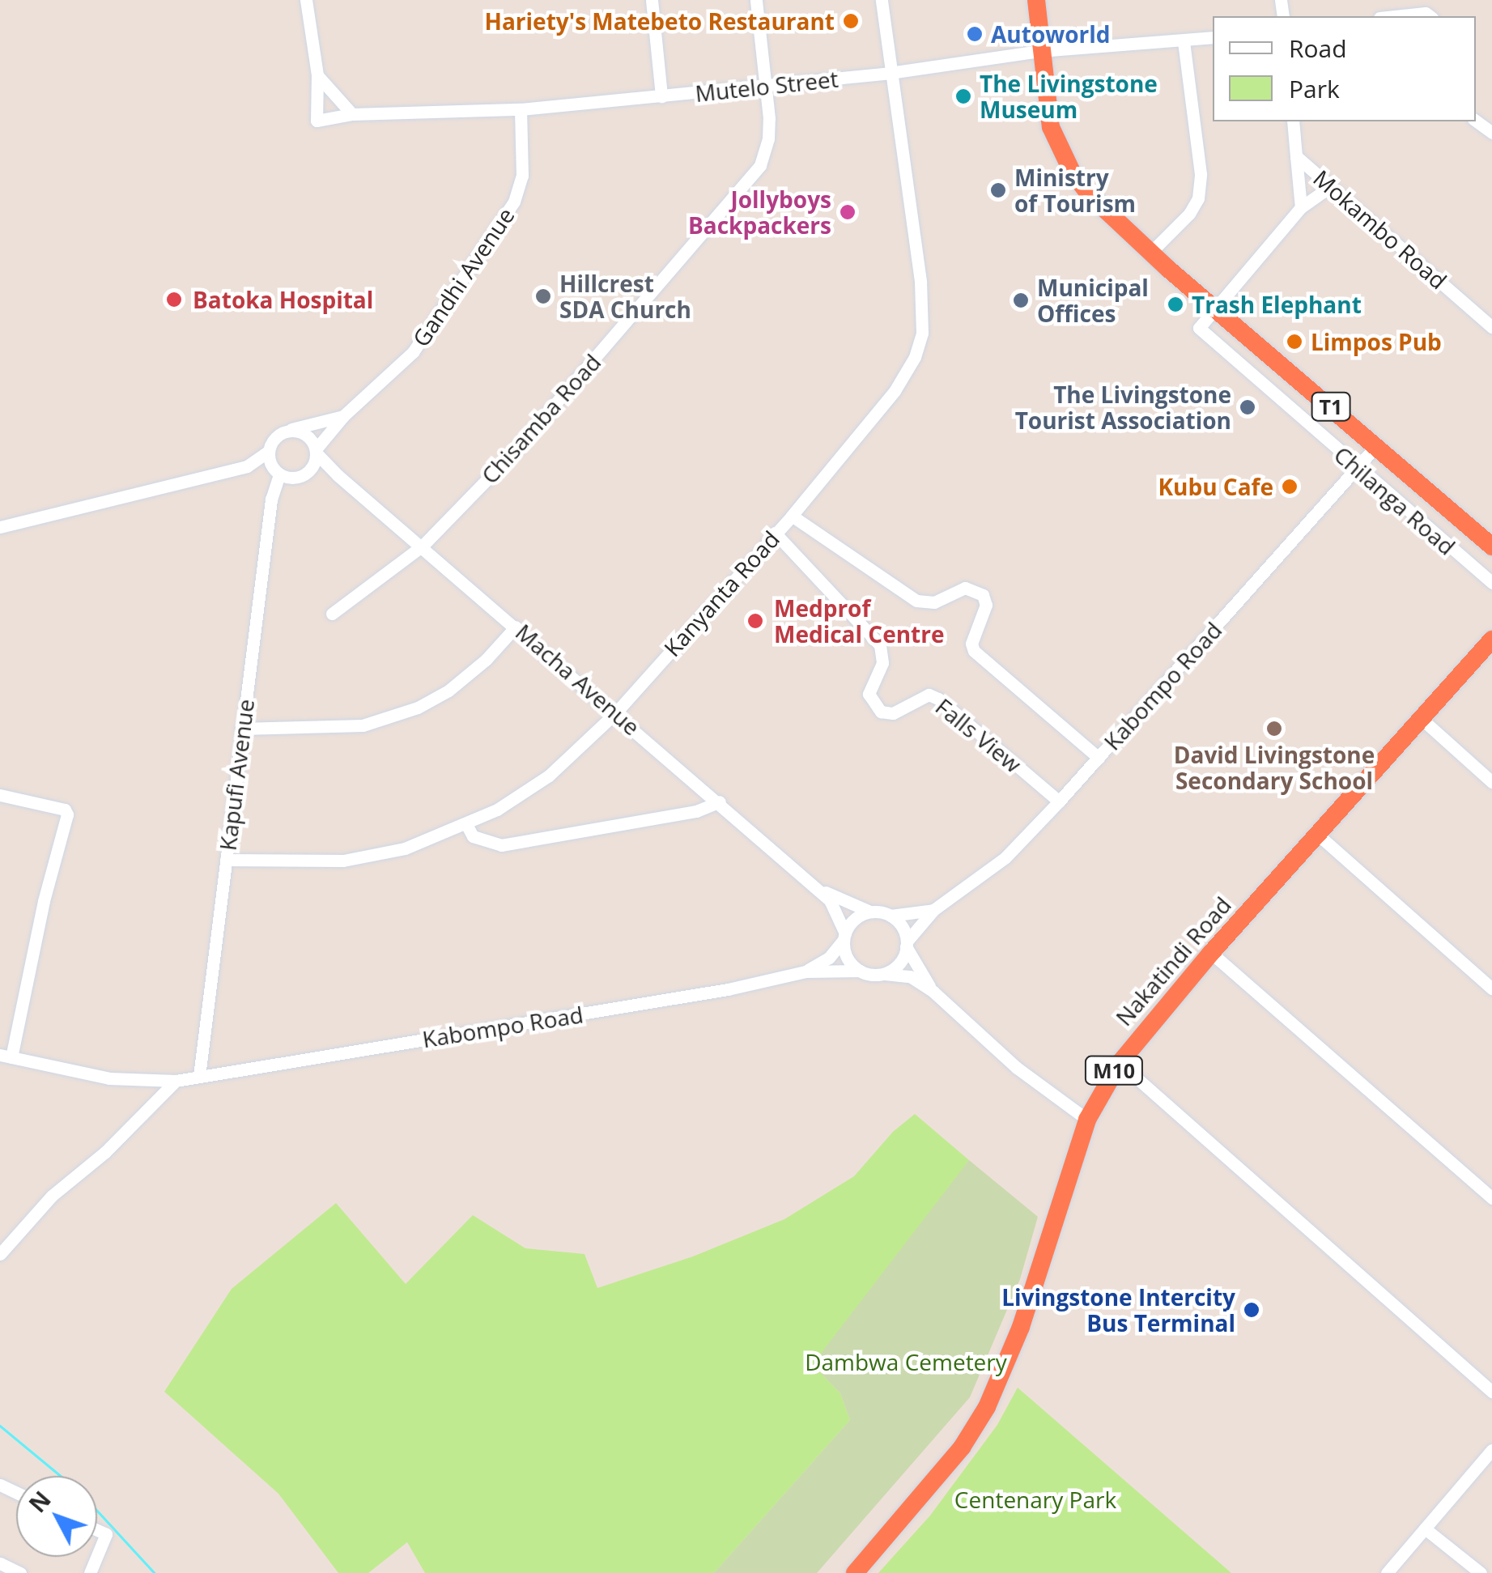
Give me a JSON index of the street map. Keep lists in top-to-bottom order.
{
  "streets": {
    "highway": ["T1", "Nakatindi Road", "M10"],
    "street": [
      "Mutelo Street",
      "Mokambo Road",
      "Gandhi Avenue",
      "Chisamba Road",
      "Chilanga Road",
      "Kanyanta Road",
      "Macha Avenue",
      "Kabompo Road",
      "Falls View",
      "Kapufi Avenue"
    ]
  },
  "crossings": [
    ["Mutelo Street", "Gandhi Avenue"],
    ["Mutelo Street", "T1"],
    ["Mutelo Street", "Chisamba Road"],
    ["Mutelo Street", "Kanyanta Road"],
    ["Gandhi Avenue", "Macha Avenue"],
    ["Gandhi Avenue", "Kapufi Avenue"],
    ["T1", "Chilanga Road"],
    ["T1", "Kabompo Road"],
    ["Chisamba Road", "Macha Avenue"],
    ["Chilanga Road", "Kabompo Road"],
    ["Kanyanta Road", "Macha Avenue"],
    ["Kanyanta Road", "Falls View"],
    ["Kanyanta Road", "Kapufi Avenue"],
    ["Macha Avenue", "Kabompo Road"],
    ["Macha Avenue", "Kapufi Avenue"],
    ["Kabompo Road", "Falls View"],
    ["Kabompo Road", "Kapufi Avenue"]
  ],
  "parks": ["Dambwa Cemetery", "Centenary Park"],
  "places": [
    "Hariety's Matebeto Restaurant",
    "Autoworld",
    "The Livingstone Museum",
    "Ministry of Tourism",
    "Jollyboys Backpackers",
    "Hillcrest SDA Church",
    "Batoka Hospital",
    "Municipal Offices",
    "Trash Elephant",
    "Limpos Pub",
    "The Livingstone Tourist Association",
    "Kubu Cafe",
    "Medprof Medical Centre",
    "David Livingstone Secondary School",
    "Livingstone Intercity Bus Terminal"
  ],
  "legend": ["Road", "Park"],
  "north": "top left"
}
